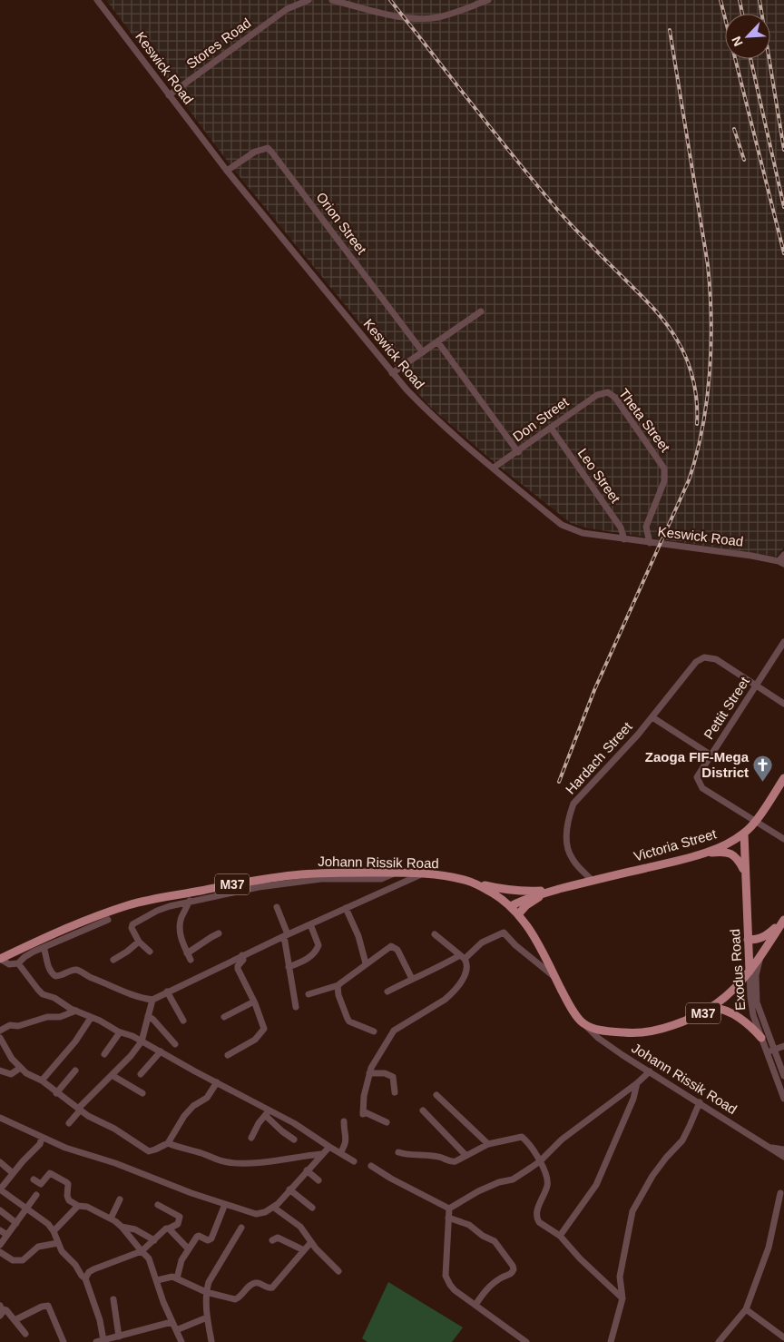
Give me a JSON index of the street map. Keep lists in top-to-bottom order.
{
  "streets": {
    "main road": [
      "Victoria Street",
      "Johann Rissik Road",
      "M37",
      "Exodus Road"
    ],
    "street": [
      "Stores Road",
      "Keswick Road",
      "Orion Street",
      "Don Street",
      "Theta Street",
      "Leo Street",
      "Pettit Street",
      "Hardach Street"
    ]
  },
  "crossings": [
    ["Stores Road", "Keswick Road"],
    ["Keswick Road", "Orion Street"],
    ["Keswick Road", "Don Street"],
    ["Keswick Road", "Theta Street"],
    ["Keswick Road", "Leo Street"],
    ["Don Street", "Theta Street"],
    ["Don Street", "Leo Street"],
    ["Pettit Street", "Hardach Street"],
    ["Pettit Street", "Victoria Street"],
    ["Hardach Street", "Victoria Street"],
    ["Victoria Street", "Johann Rissik Road"],
    ["Victoria Street", "Exodus Road"],
    ["Johann Rissik Road", "M37"],
    ["M37", "Exodus Road"]
  ],
  "places": {
    "church": ["Zaoga FIF-Mega District"]
  },
  "north": "bottom left"
}
